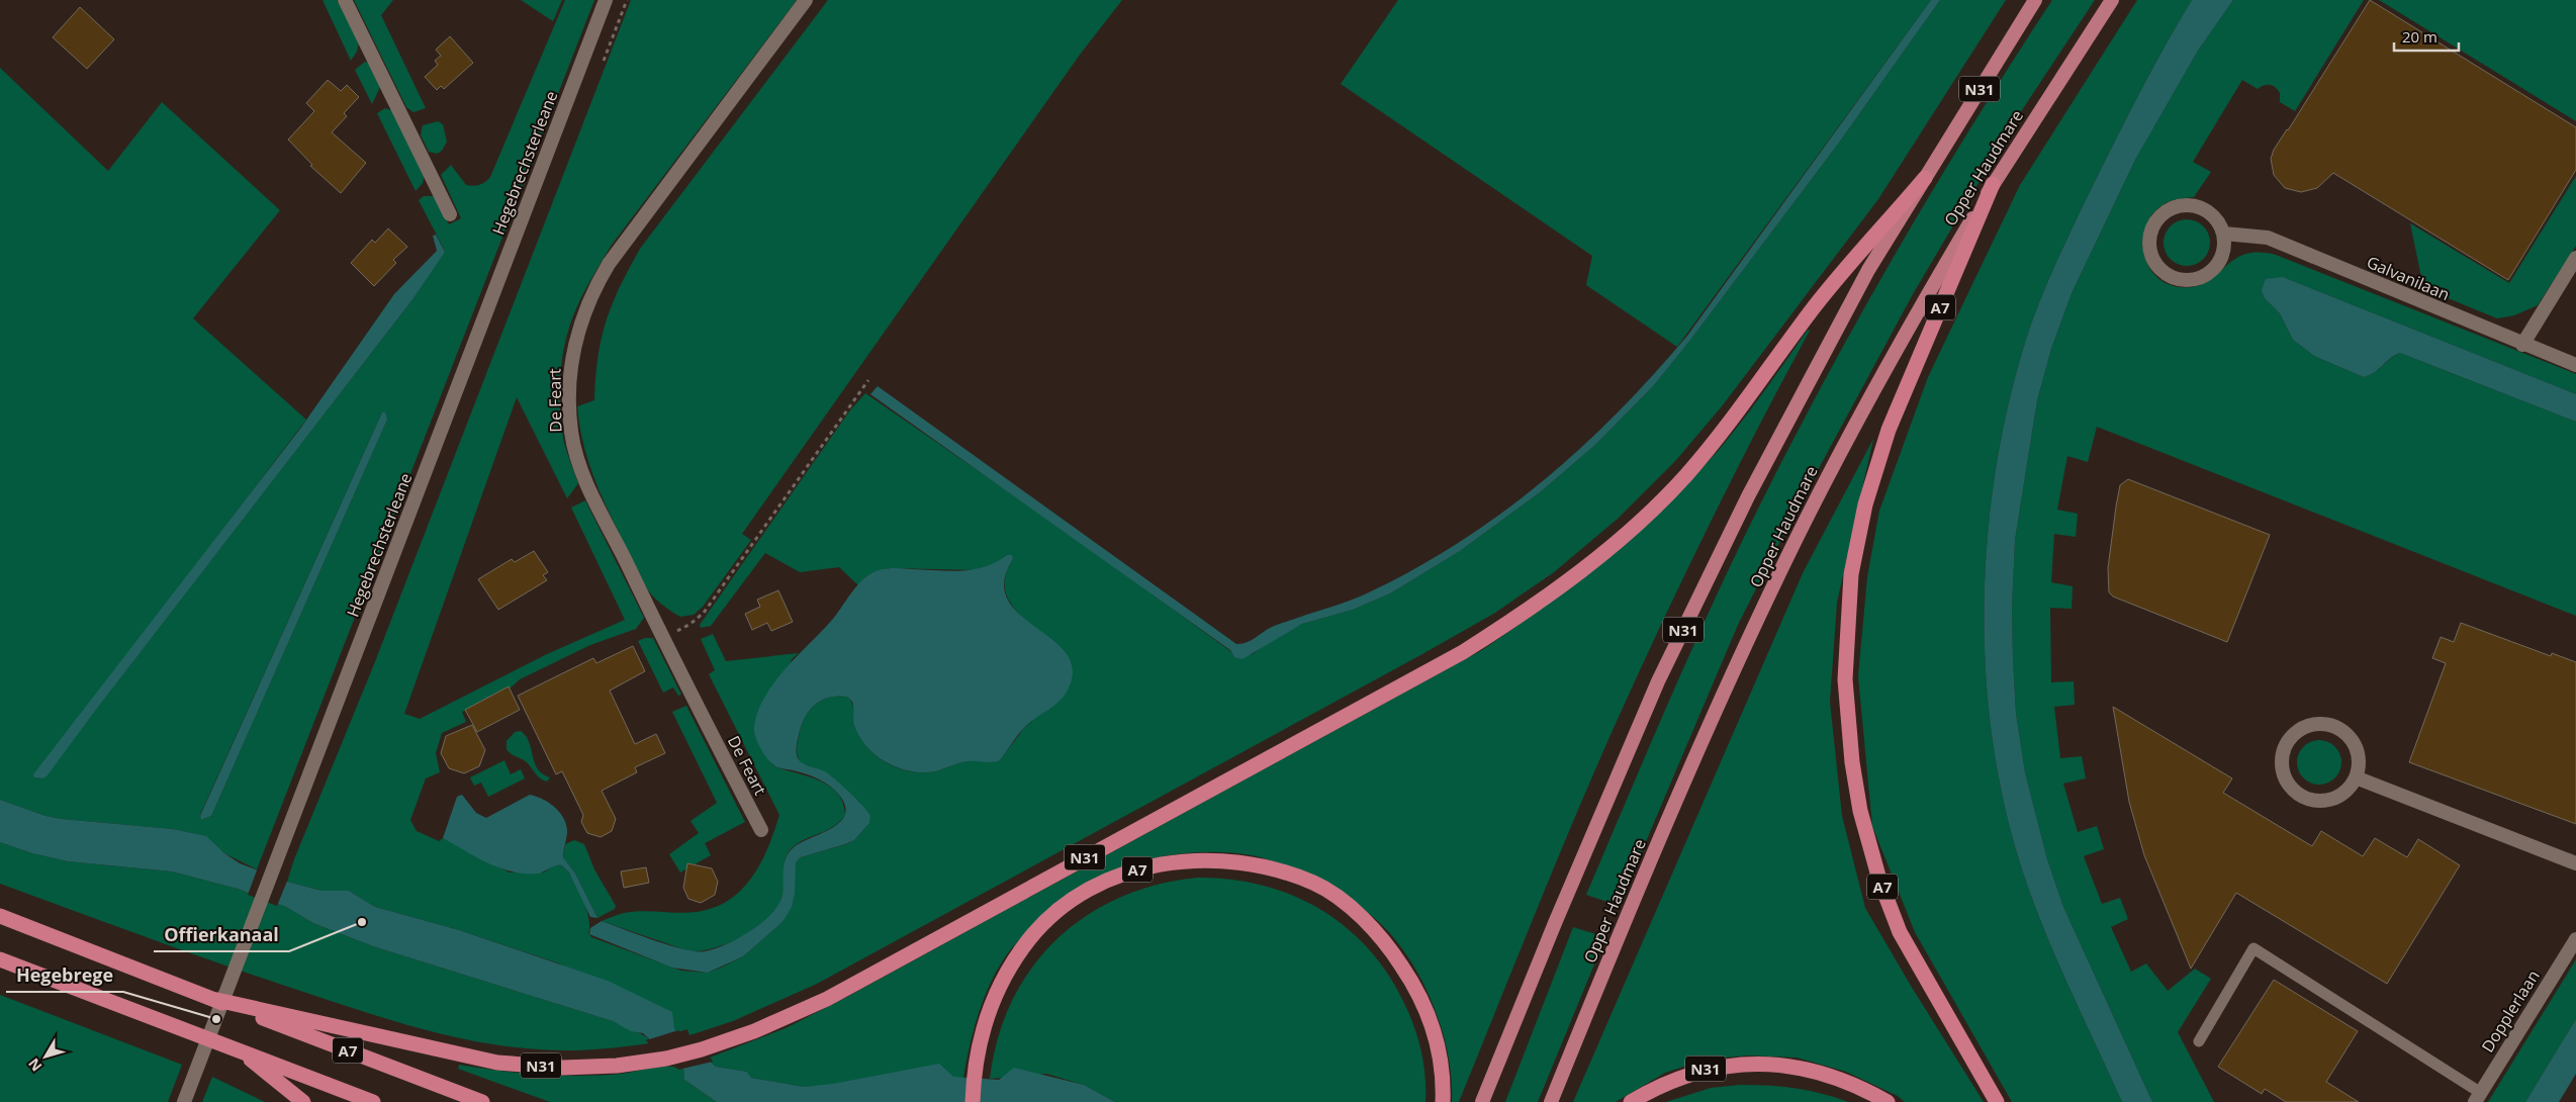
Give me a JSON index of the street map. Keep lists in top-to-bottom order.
{
  "streets": {
    "highway": ["N31", "Opper Haudmare", "A7"],
    "street": [
      "Hegebrechsterleane",
      "Galvanilaan",
      "De Feart",
      "Dopplerlaan"
    ]
  },
  "crossings": [
    ["N31", "A7"],
    ["Opper Haudmare", "A7"]
  ],
  "places": ["Offierkanaal", "Hegebrege"],
  "scale_bar": "20 m",
  "north": "bottom left"
}
